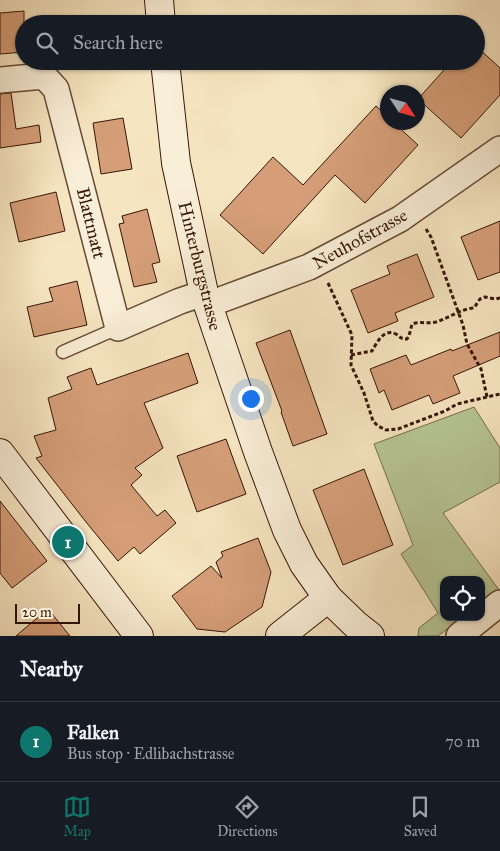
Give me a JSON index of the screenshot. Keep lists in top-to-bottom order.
{
  "streets": {
    "street": ["Blattmatt", "Neuhofstrasse", "Hinterburgstrasse"]
  },
  "crossings": [
    ["Neuhofstrasse", "Hinterburgstrasse"]
  ],
  "scale_bar": "20 m",
  "north": "bottom right",
  "page": {
    "search": "Search here",
    "pins": "1",
    "scale": "20 m",
    "heading": "Nearby",
    "list": [
      {
        "mark": "1",
        "name": "Falken",
        "note": "Bus stop · Edlibachstrasse",
        "value": "70 m"
      }
    ],
    "nav": ["Map", "Directions", "Saved"]
  }
}
